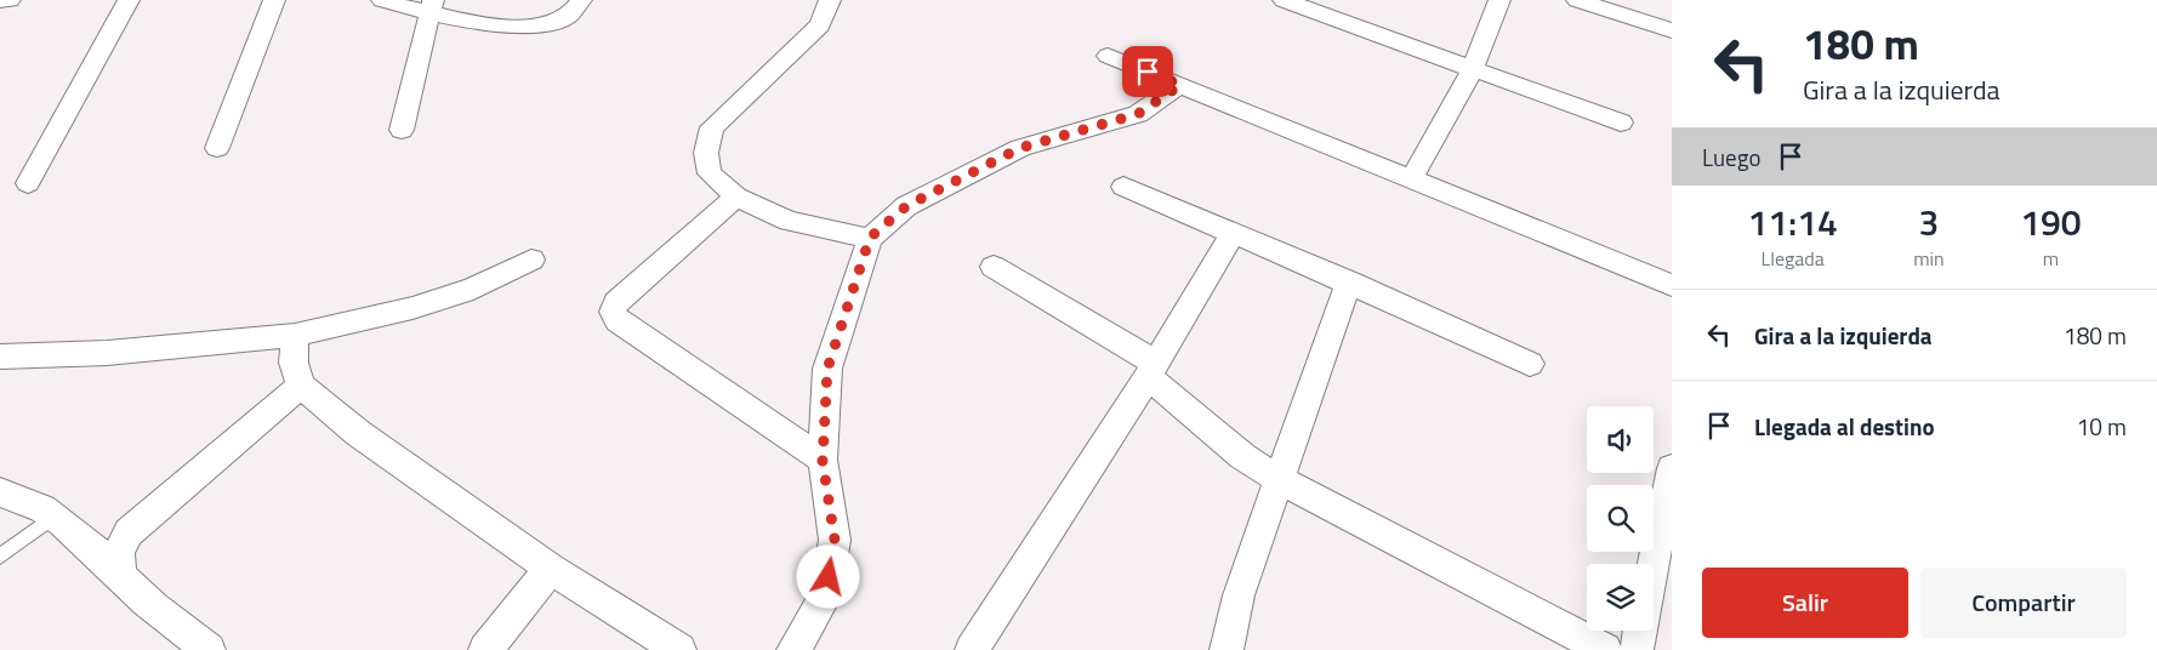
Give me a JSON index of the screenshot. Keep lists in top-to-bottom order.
{
  "page": {
    "turn": ["180 m", "Gira a la izquierda"],
    "then": "Luego",
    "eta": [
      "11:14",
      "Llegada",
      "3",
      "min",
      "190",
      "m"
    ],
    "list": [
      {
        "name": "Gira a la izquierda",
        "value": "180 m"
      },
      {
        "name": "Llegada al destino",
        "value": "10 m"
      }
    ],
    "buttons": ["Salir", "Compartir"]
  }
}
